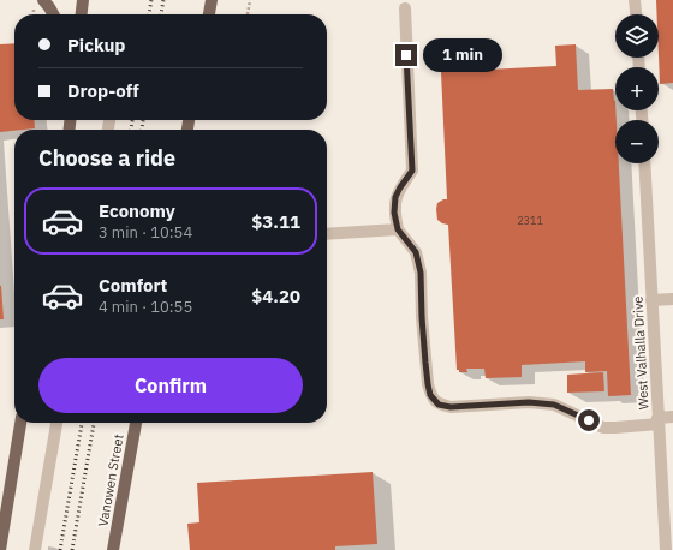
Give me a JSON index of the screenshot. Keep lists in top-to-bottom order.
{
  "streets": {
    "main road": ["Vanowen Street"],
    "street": ["West Valhalla Drive"]
  },
  "house_numbers": ["2311"],
  "page": {
    "map_buttons": ["+", "−"],
    "banner": ["Pickup", "Drop-off"],
    "bubble": "1 min",
    "heading": "Choose a ride",
    "list": [
      {
        "name": "Economy",
        "note": "3 min · 10:54",
        "value": "$3.11"
      },
      {
        "name": "Comfort",
        "note": "4 min · 10:55",
        "value": "$4.20"
      }
    ],
    "buttons": "Confirm"
  }
}
